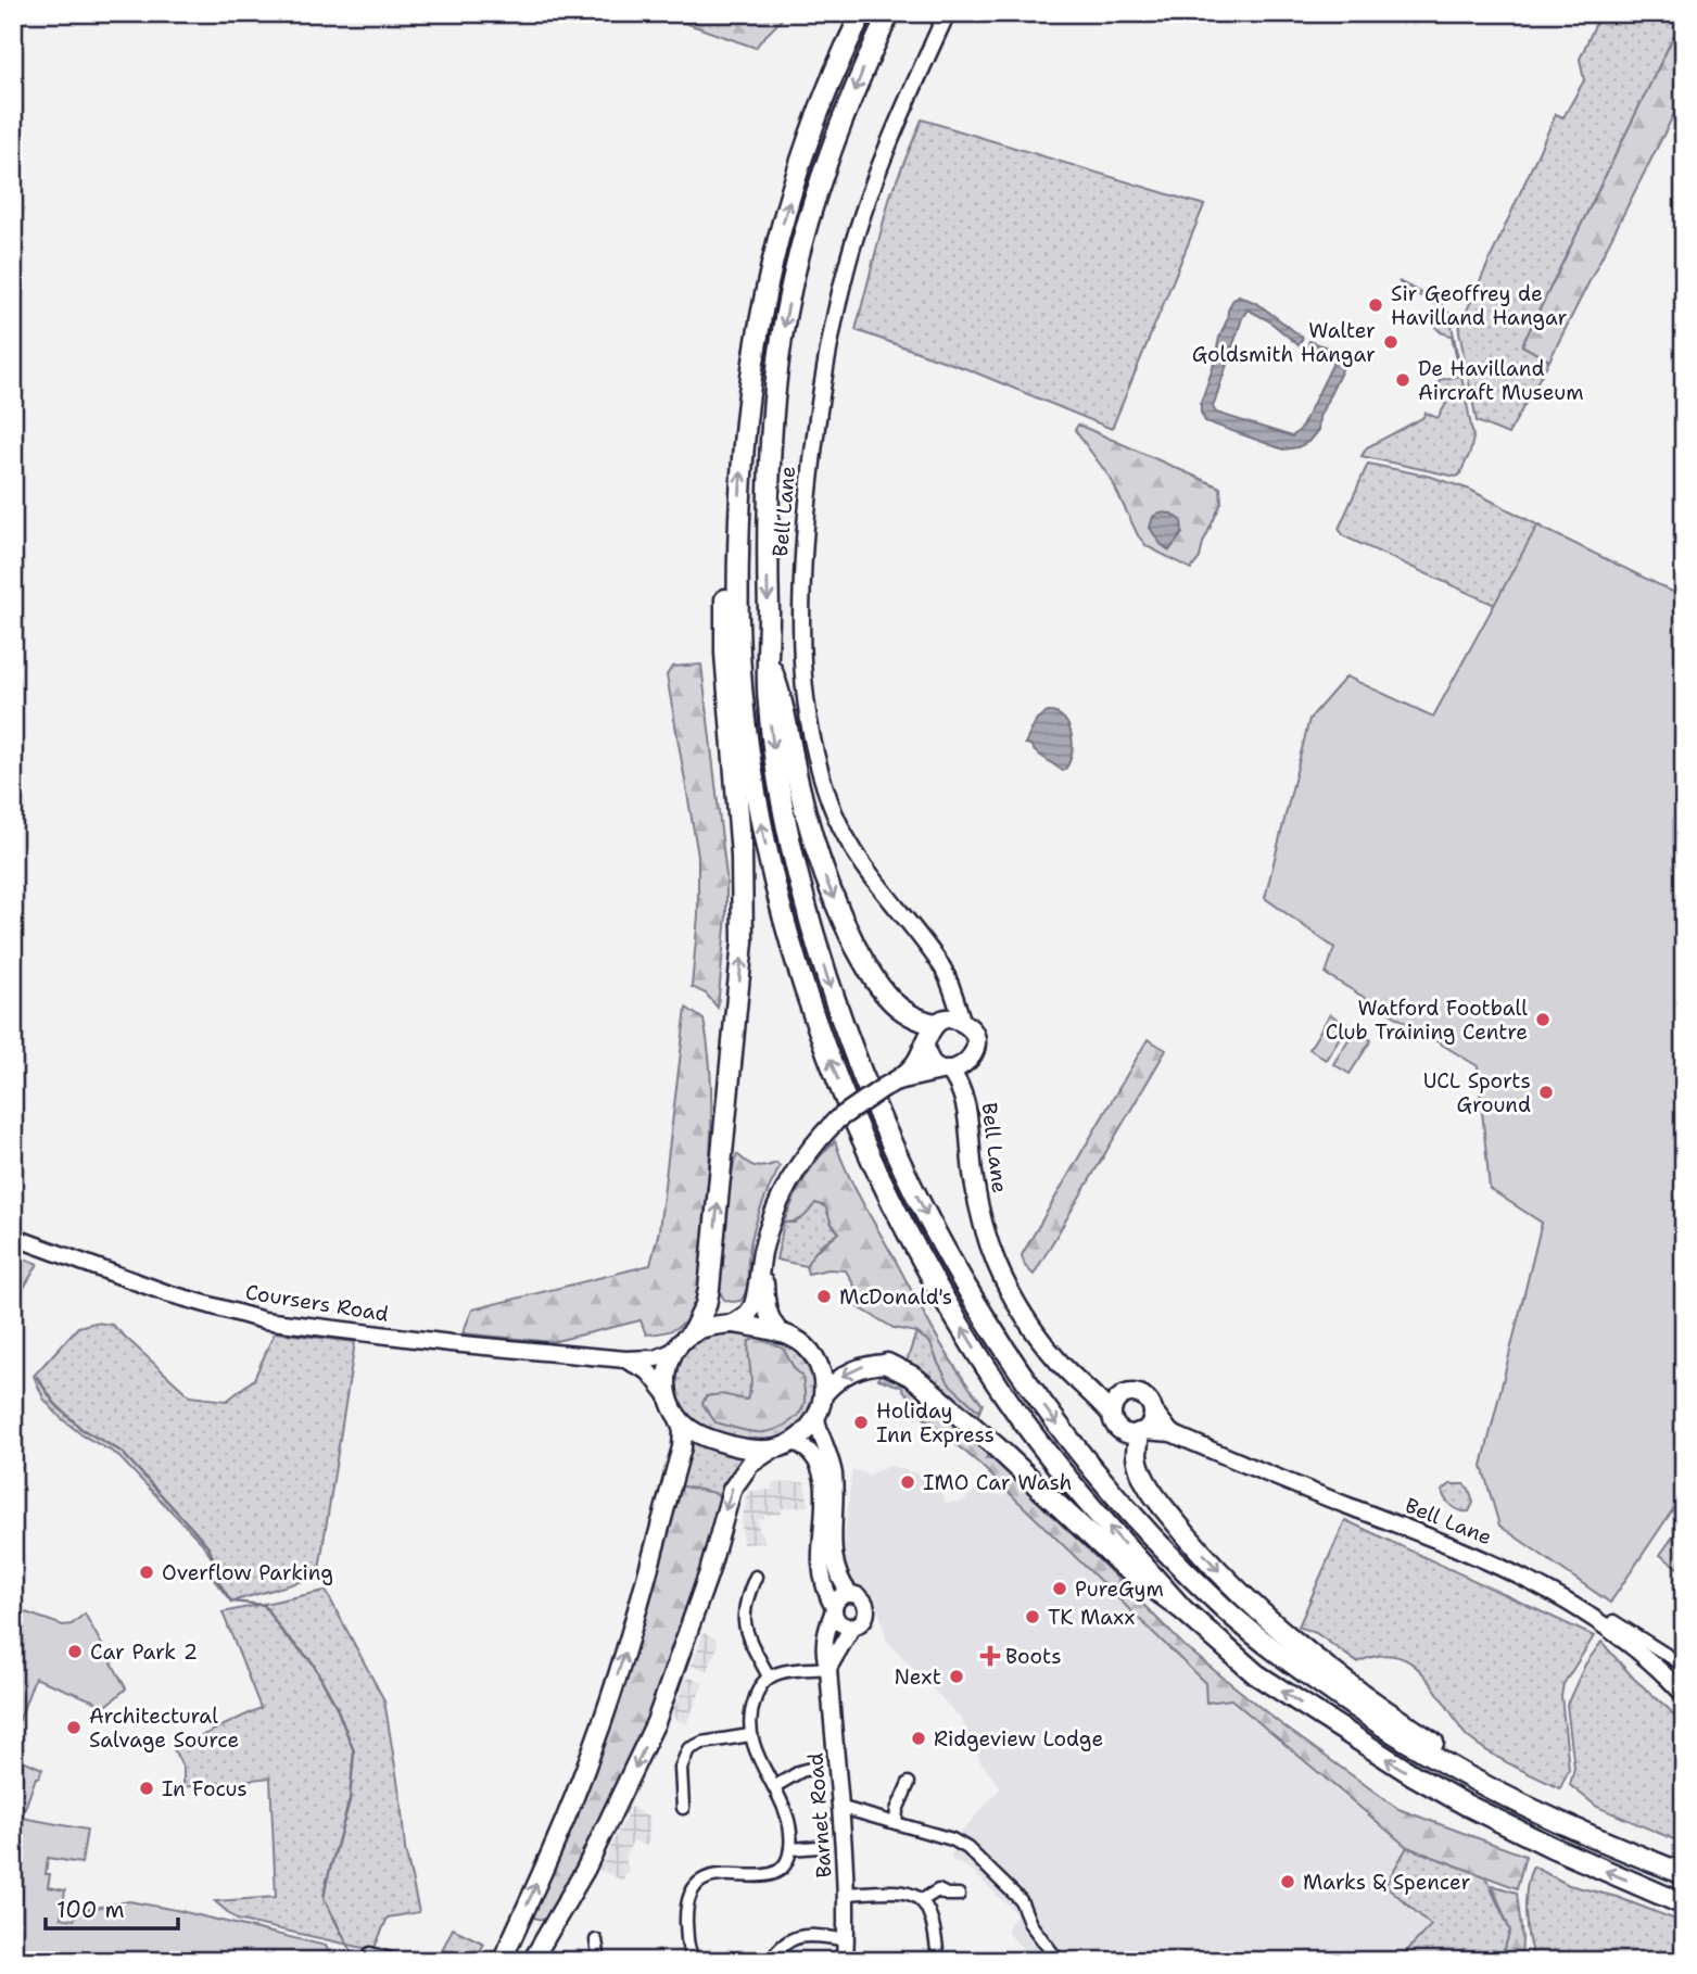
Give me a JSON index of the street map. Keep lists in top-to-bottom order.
{
  "streets": {
    "main road": ["Bell Lane", "Coursers Road", "Barnet Road"]
  },
  "places": {
    "other": [
      "Sir Geoffrey de Havilland Hangar",
      "Walter Goldsmith Hangar",
      "De Havilland Aircraft Museum",
      "Watford Football Club Training Centre",
      "UCL Sports Ground",
      "McDonald's",
      "Holiday Inn Express",
      "IMO Car Wash",
      "Overflow Parking",
      "PureGym",
      "TK Maxx",
      "Car Park 2",
      "Next",
      "Architectural Salvage Source",
      "Ridgeview Lodge",
      "In Focus",
      "Marks & Spencer"
    ],
    "health": ["Boots"]
  },
  "scale_bar": "100 m"
}
